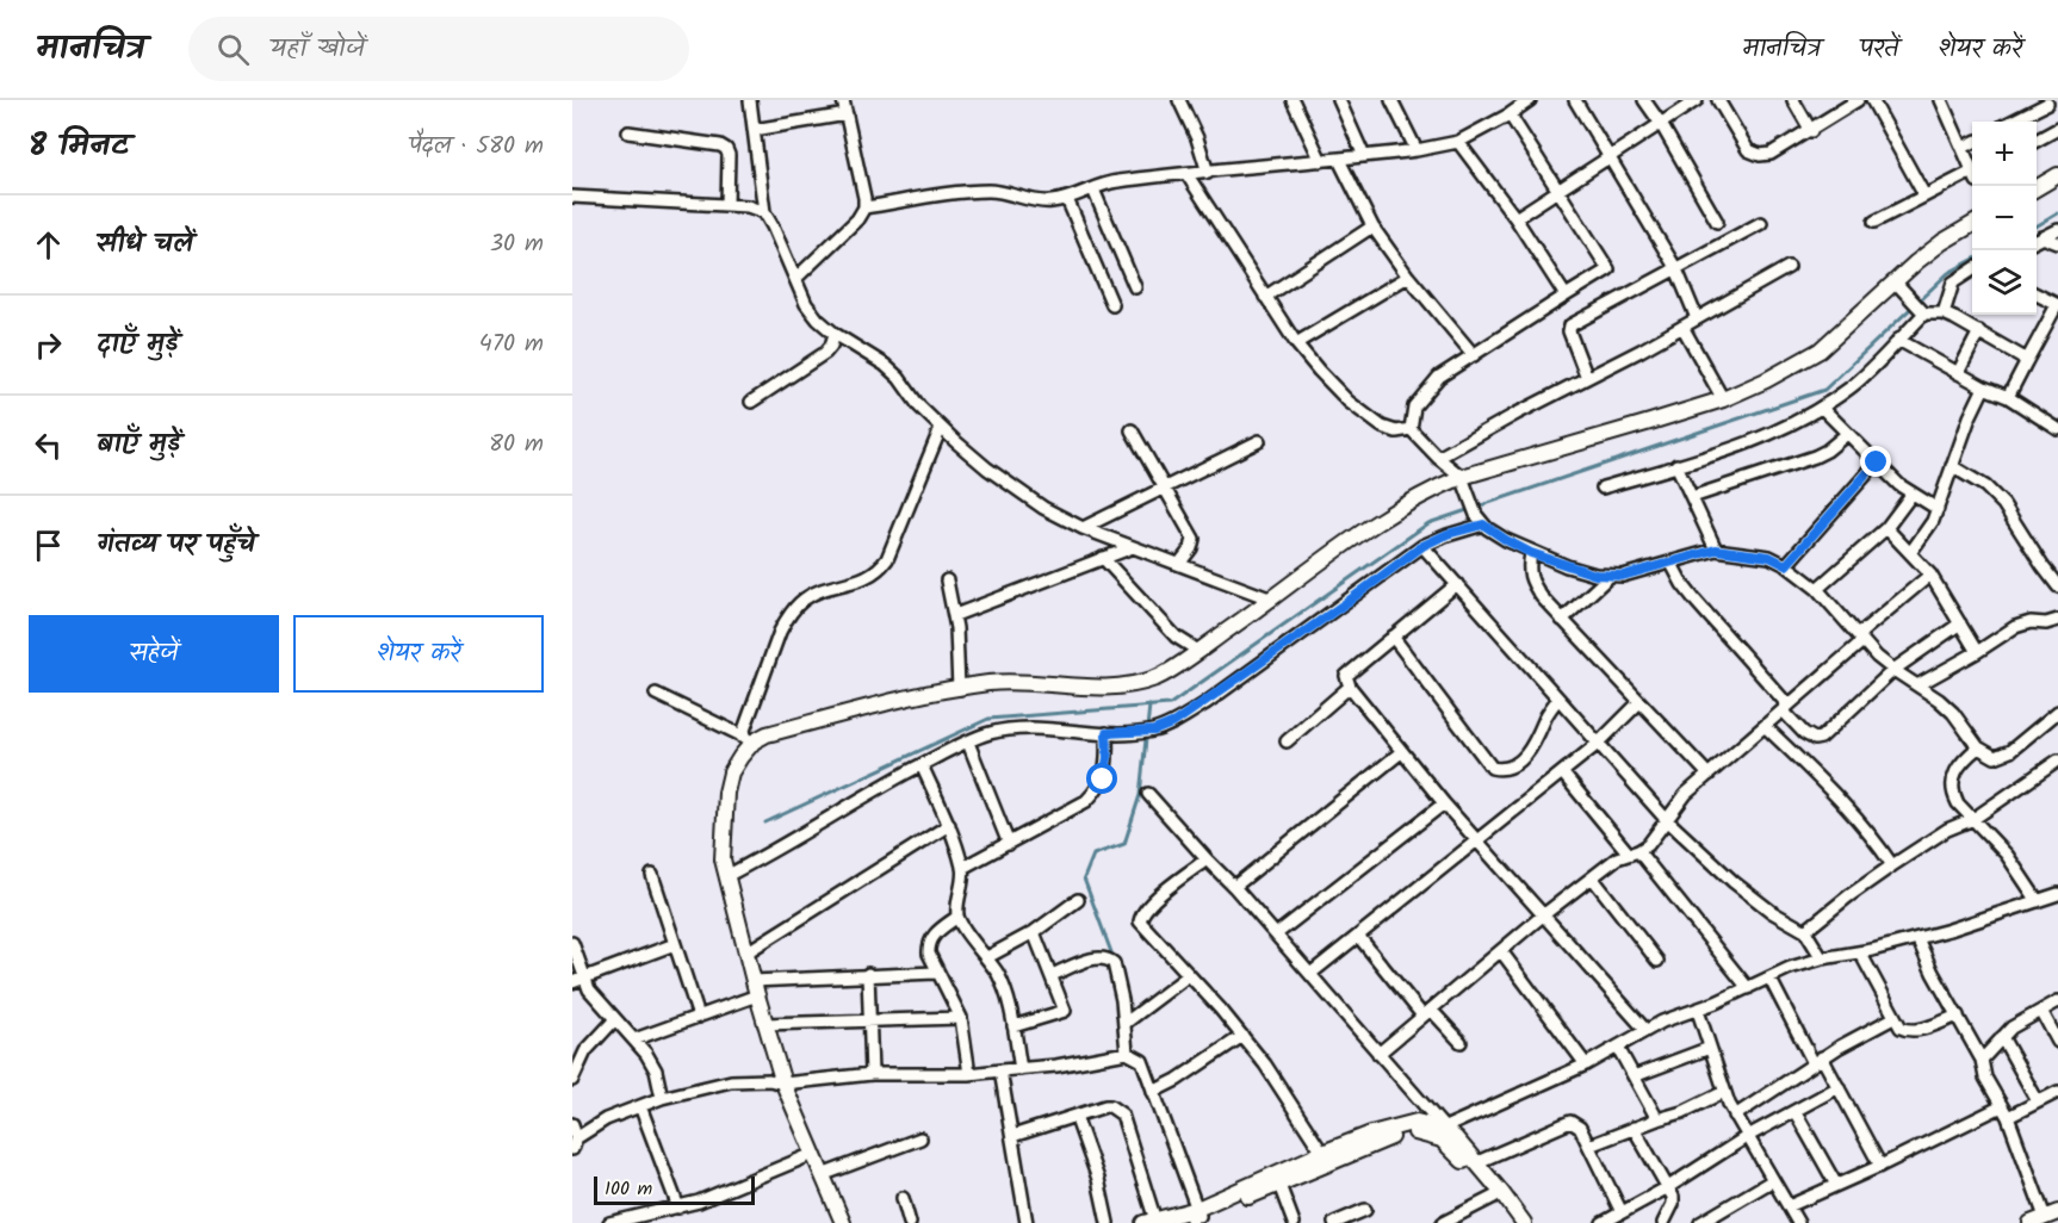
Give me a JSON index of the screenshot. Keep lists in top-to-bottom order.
{
  "scale_bar": "100 m",
  "page": {
    "header": "मानचित्र",
    "search": "यहाँ खोजें",
    "nav": ["मानचित्र", "परतें", "शेयर करें"],
    "heading": ["8 मिनट", "पैदल · 580 m"],
    "map_buttons": ["+", "−"],
    "list": [
      ["सीधे चलें", "30 m"],
      ["दाएँ मुड़ें", "470 m"],
      ["बाएँ मुड़ें", "80 m"],
      "गंतव्य पर पहुँचे"
    ],
    "buttons": ["सहेजें", "शेयर करें"],
    "scale": "100 m"
  }
}
